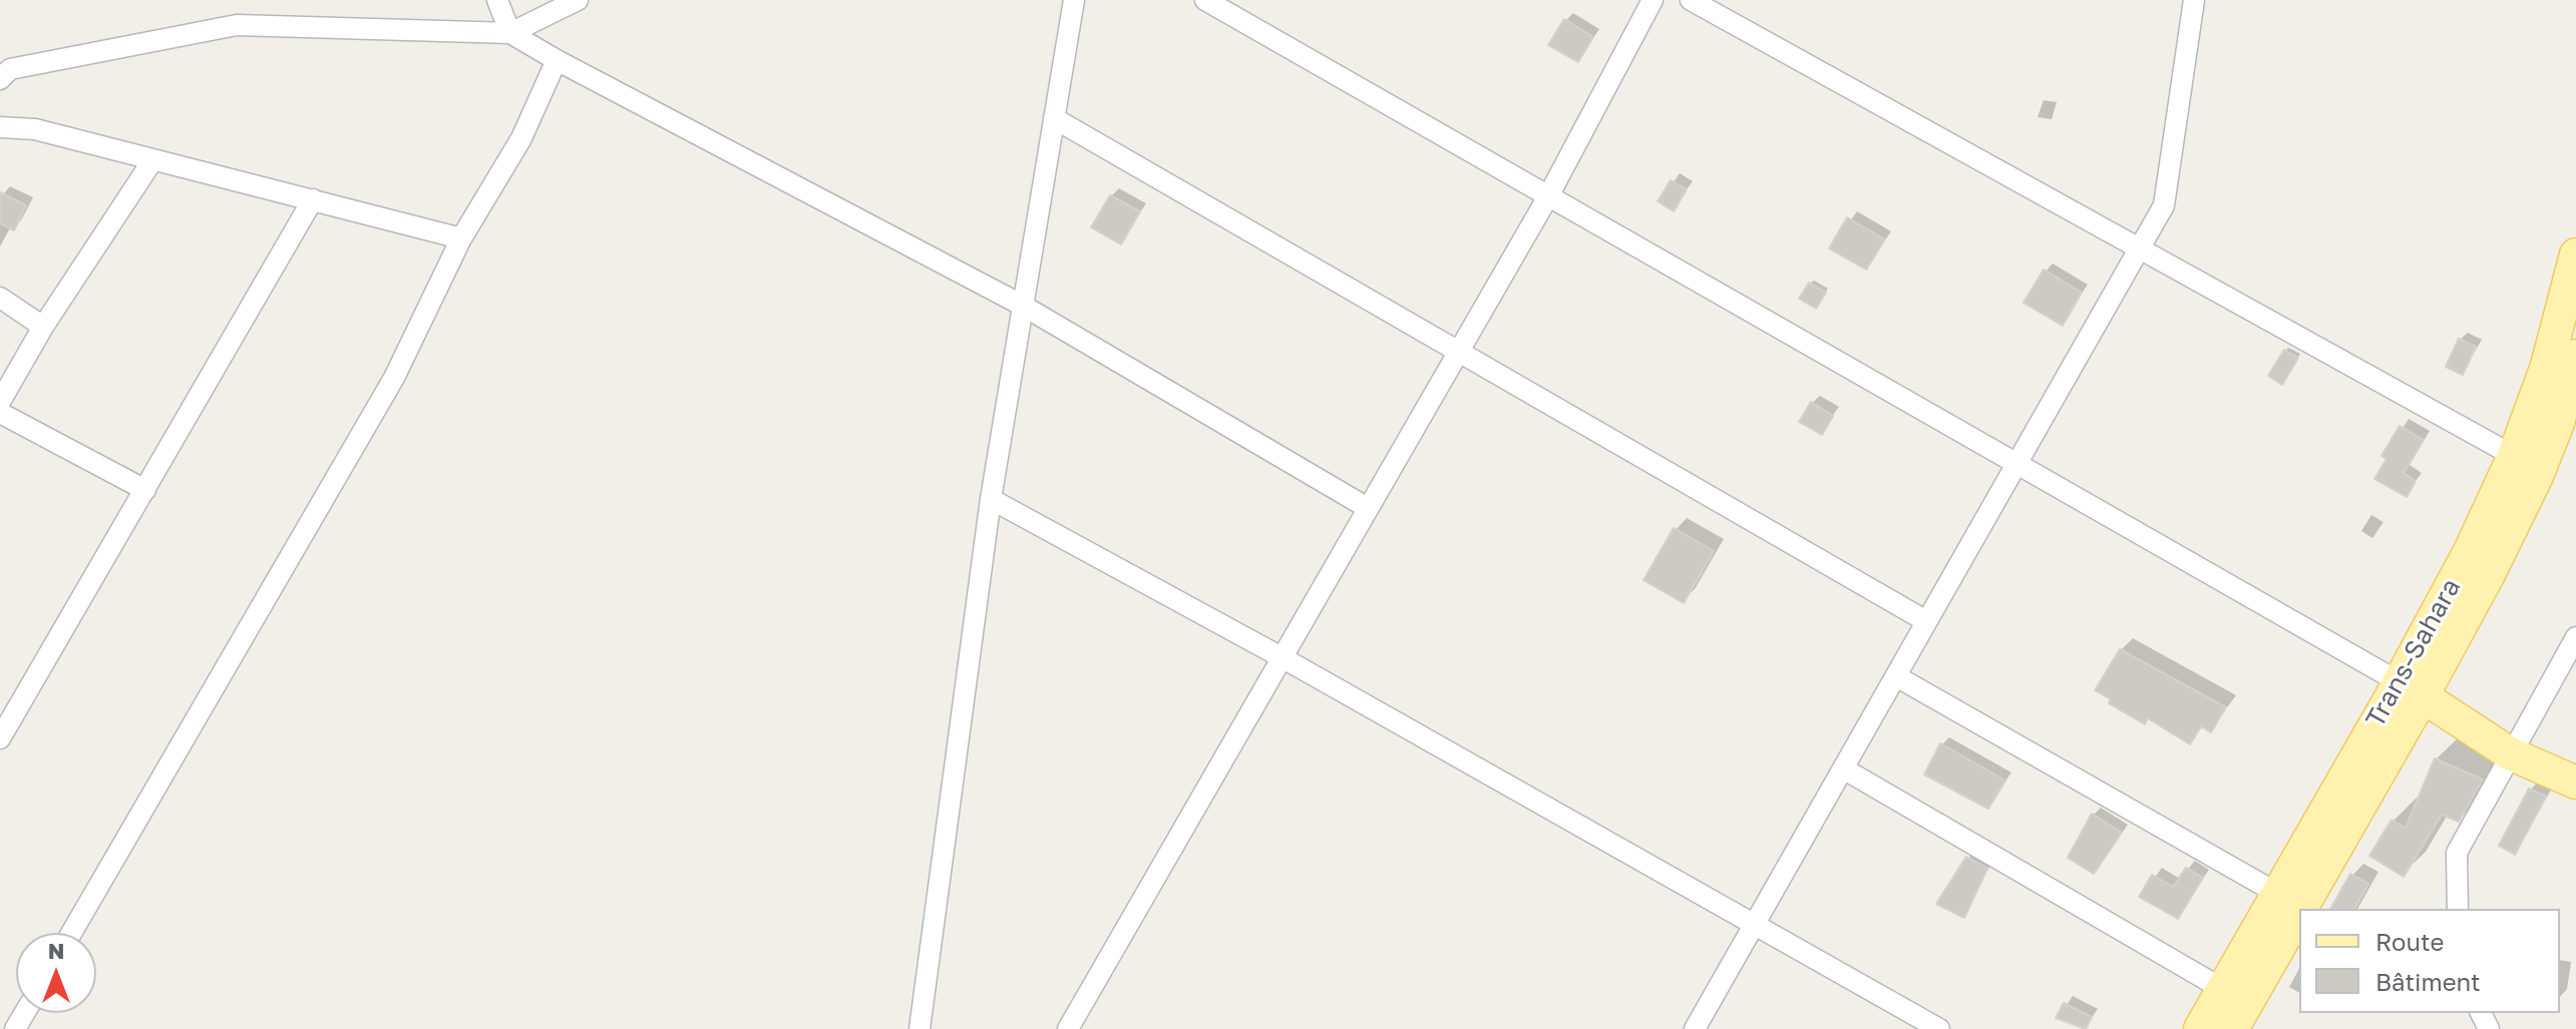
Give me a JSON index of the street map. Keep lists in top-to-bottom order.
{
  "streets": {
    "main road": ["Trans-Sahara"]
  },
  "legend": ["Route", "Bâtiment"],
  "north": "top"
}
